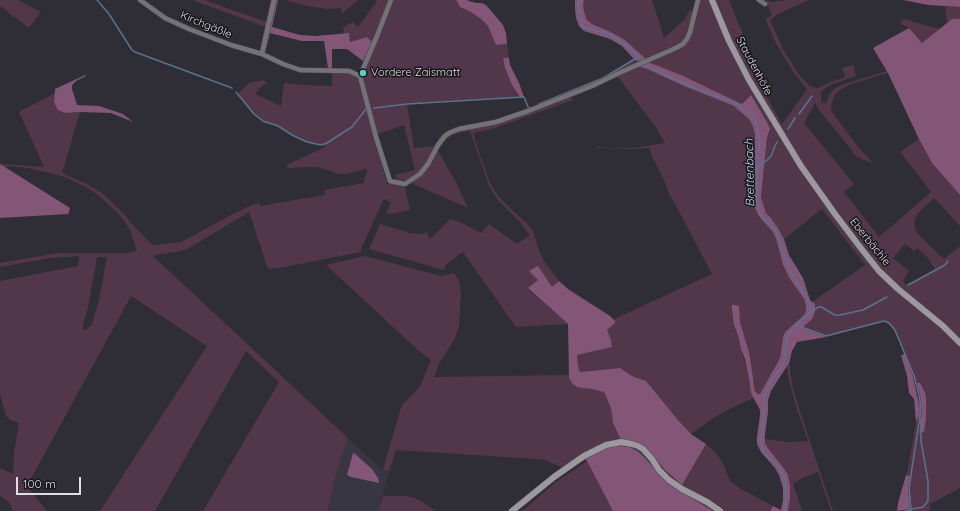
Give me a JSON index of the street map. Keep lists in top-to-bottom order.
{
  "streets": {
    "main road": ["Staudenhöfe", "Eberbächle"],
    "street": ["Kirchgäßle"]
  },
  "crossings": [
    ["Staudenhöfe", "Eberbächle"]
  ],
  "water": ["Brettenbach"],
  "places": ["Vordere Zaismatt"],
  "scale_bar": "100 m"
}
